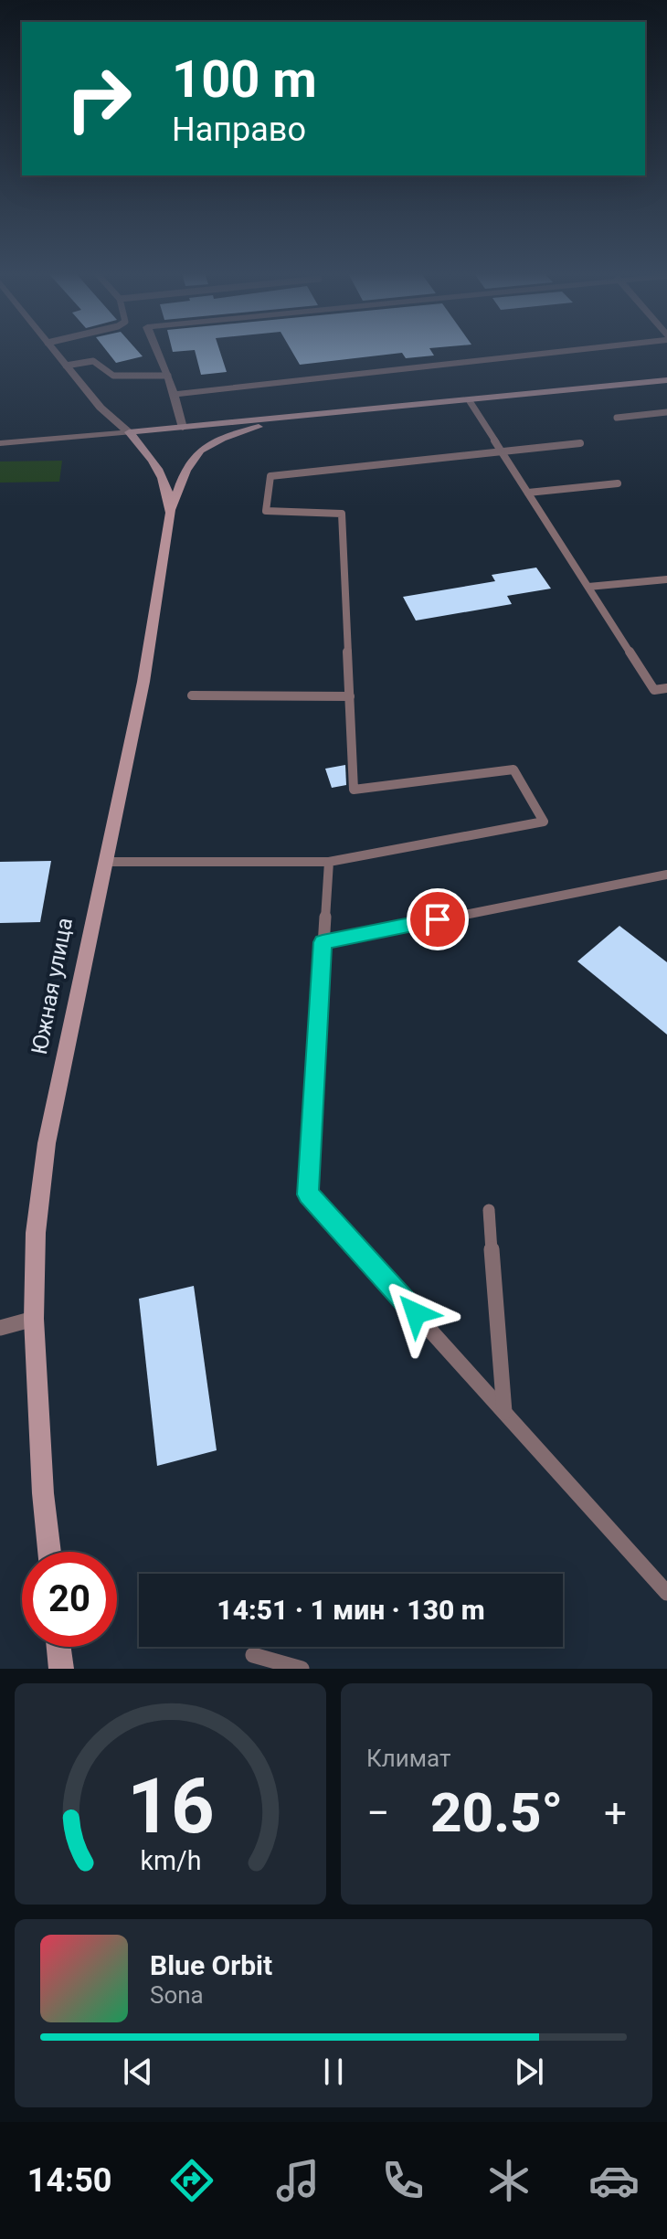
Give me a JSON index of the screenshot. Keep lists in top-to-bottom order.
{
  "streets": {
    "main road": ["Южная улица"]
  },
  "page": {
    "turn": ["100 m", "Направо"],
    "limit": "20",
    "trip": "14:51 · 1 мин · 130 m",
    "tile": "Климат",
    "heat": ["−", "20.5°", "+"],
    "song": ["Blue Orbit", "Sona"],
    "tabs": "14:50",
    "gauge": ["16", "km/h"]
  }
}
